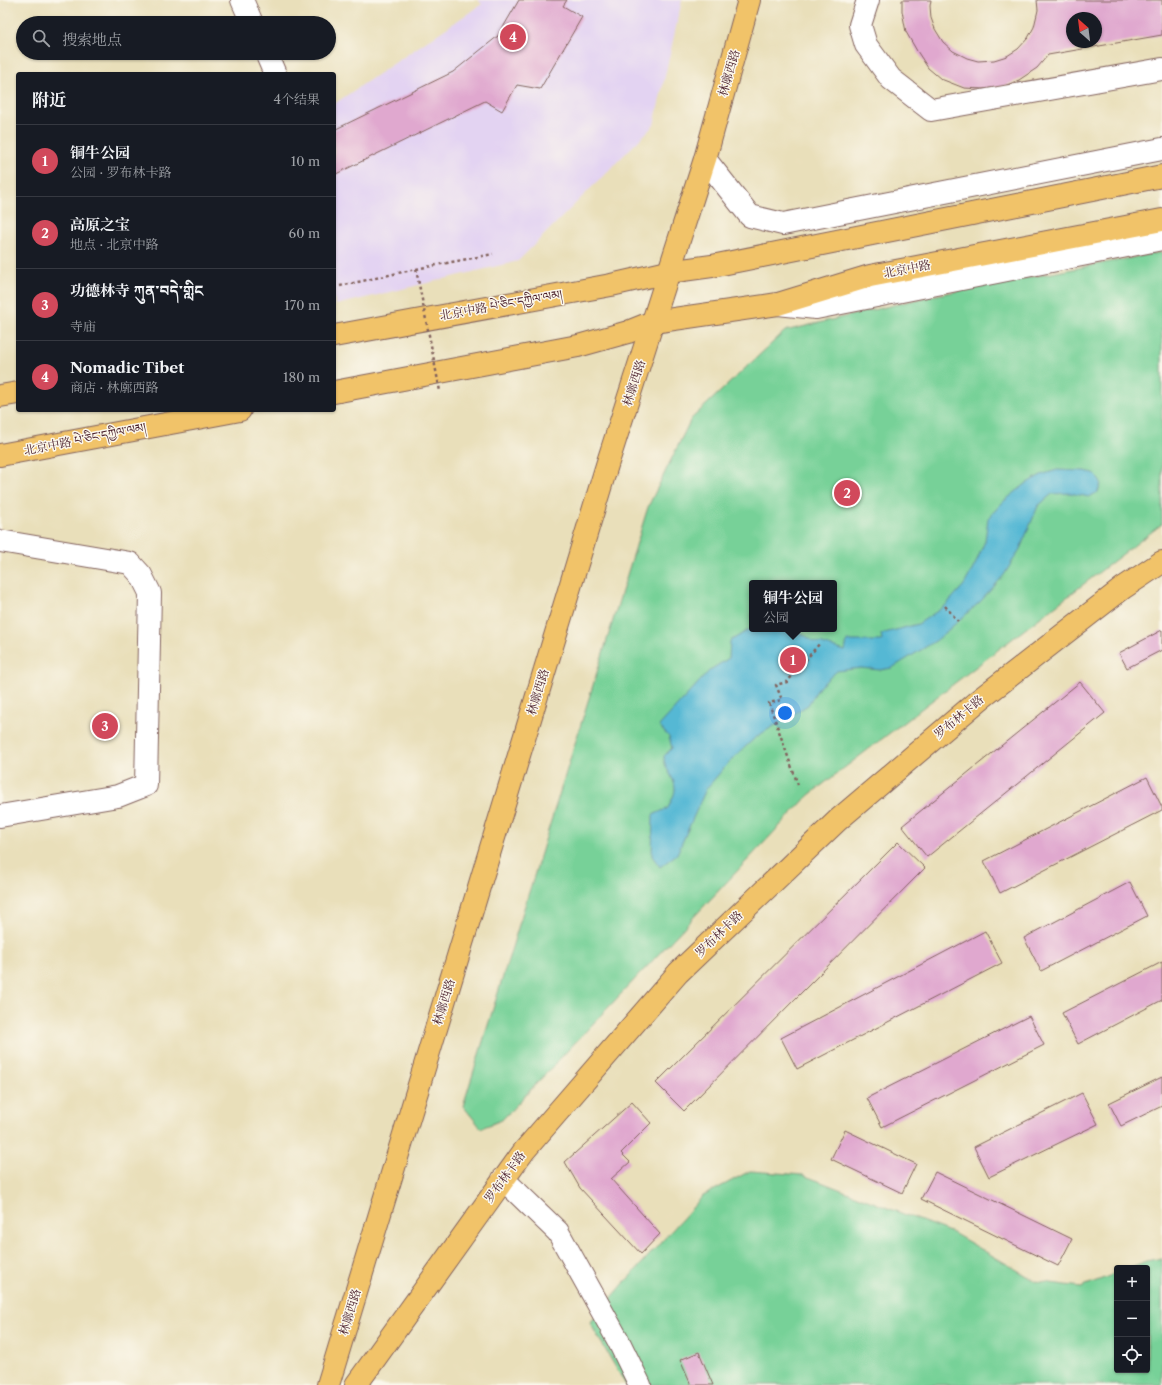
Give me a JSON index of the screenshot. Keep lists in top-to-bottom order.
{
  "streets": {
    "main road": [
      "林廓西路",
      "北京中路",
      "北京中路 པེ་ཅིང་དཀྱིལ་ལམ།",
      "罗布林卡路"
    ]
  },
  "crossings": [
    ["林廓西路", "北京中路"],
    ["林廓西路", "北京中路 པེ་ཅིང་དཀྱིལ་ལམ།"]
  ],
  "north": "top left",
  "page": {
    "search": "搜索地点",
    "pins": [
      "4",
      "2",
      "1",
      "3"
    ],
    "heading": ["附近", "4个结果"],
    "list": [
      {
        "mark": "1",
        "name": "铜牛公园",
        "note": "公园 · 罗布林卡路",
        "value": "10 m"
      },
      {
        "mark": "2",
        "name": "高原之宝",
        "note": "地点 · 北京中路",
        "value": "60 m"
      },
      {
        "mark": "3",
        "name": "功德林寺 ཀུན་བདེ་གླིང",
        "note": "寺庙",
        "value": "170 m"
      },
      {
        "mark": "4",
        "name": "Nomadic Tibet",
        "note": "商店 · 林廓西路",
        "value": "180 m"
      }
    ],
    "popup": ["铜牛公园", "公园"],
    "map_buttons": ["+", "−"]
  }
}
